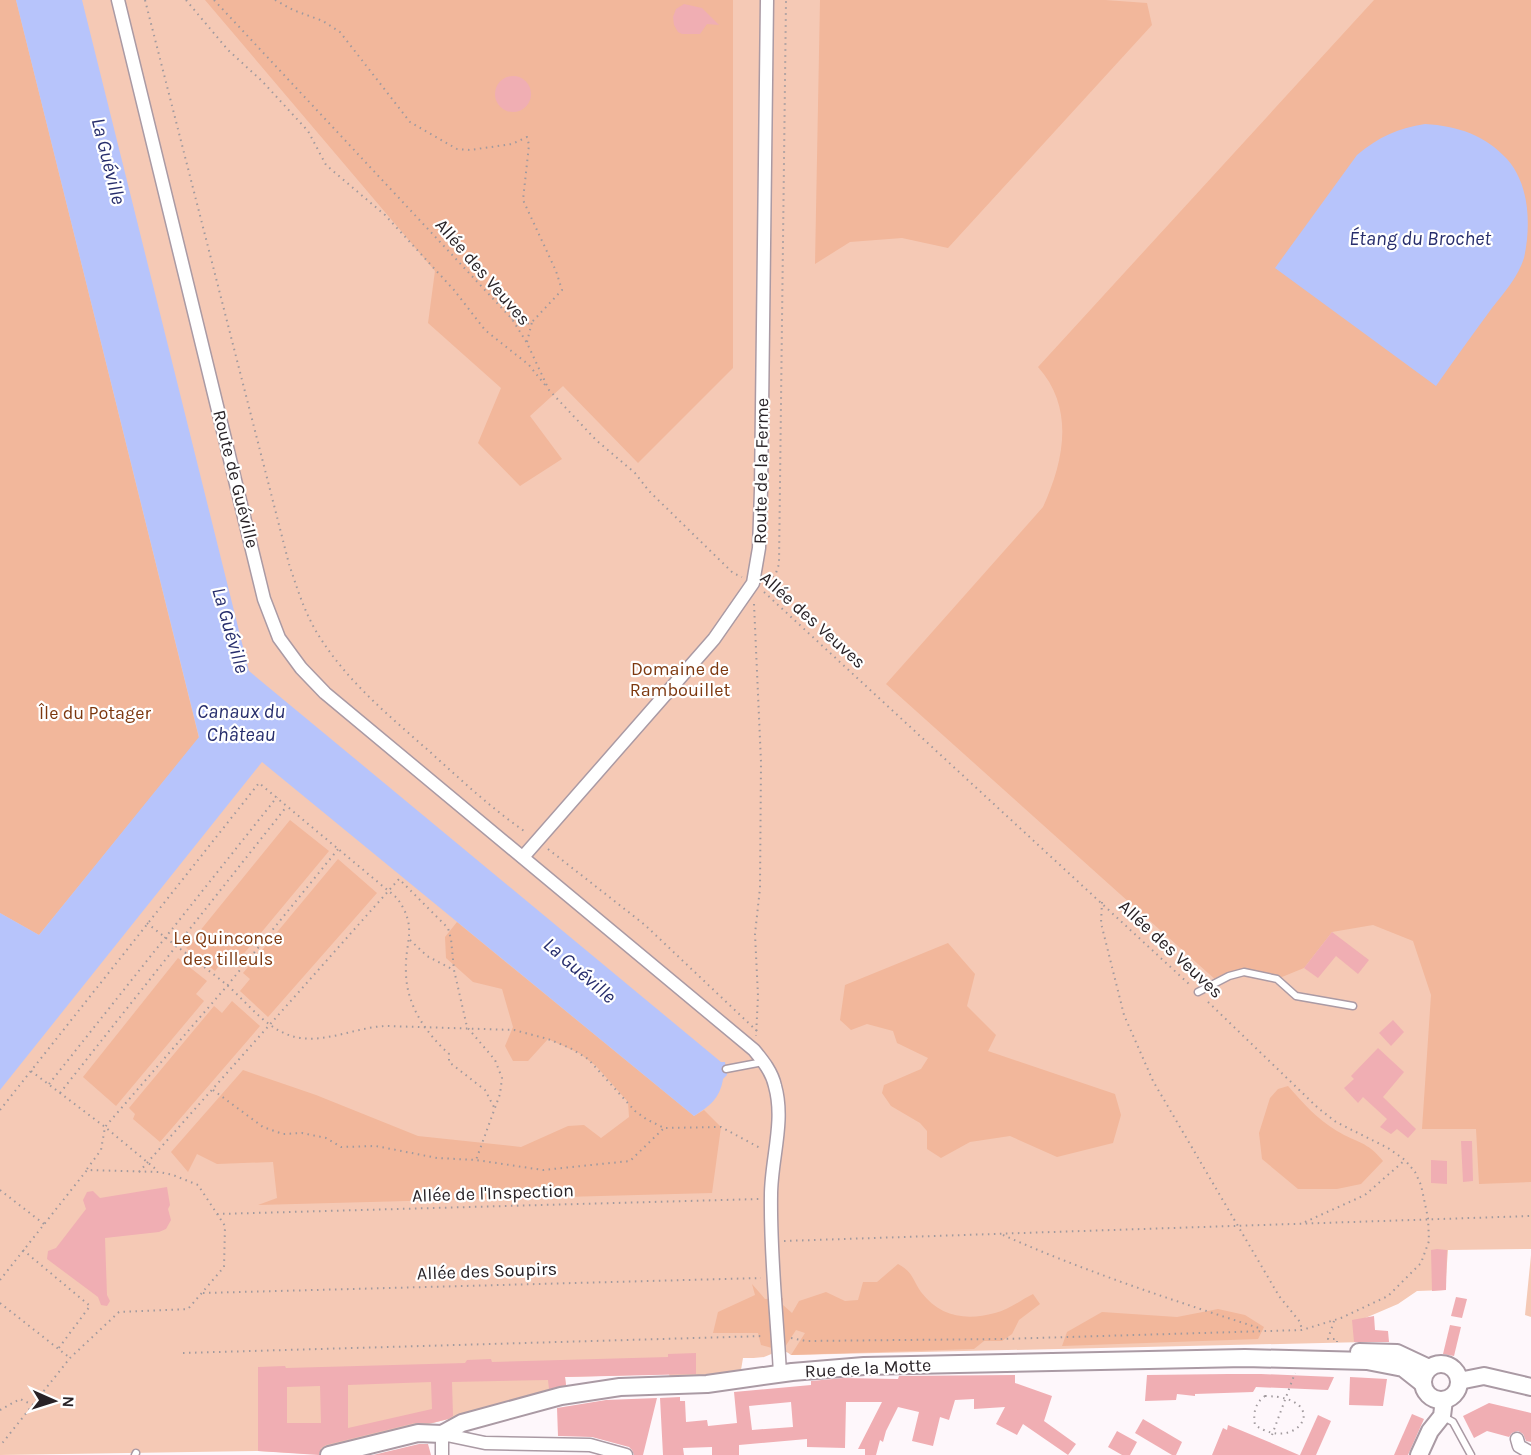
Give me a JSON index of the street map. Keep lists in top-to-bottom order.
{
  "streets": {
    "street": ["Route de la Ferme", "Route de Guéville", "Rue de la Motte"],
    "path": ["Allée des Veuves", "Allée de l'Inspection", "Allée des Soupirs"]
  },
  "crossings": [
    ["Allée des Veuves", "Route de la Ferme"],
    ["Allée des Veuves", "Route de Guéville"],
    ["Route de la Ferme", "Route de Guéville"],
    ["Route de Guéville", "Allée de l'Inspection"],
    ["Route de Guéville", "Allée des Soupirs"],
    ["Route de Guéville", "Rue de la Motte"]
  ],
  "water": ["La Guéville", "Étang du Brochet", "Canaux du Château"],
  "parks": ["Domaine de Rambouillet", "Île du Potager", "Le Quinconce des tilleuls"],
  "north": "right"
}
